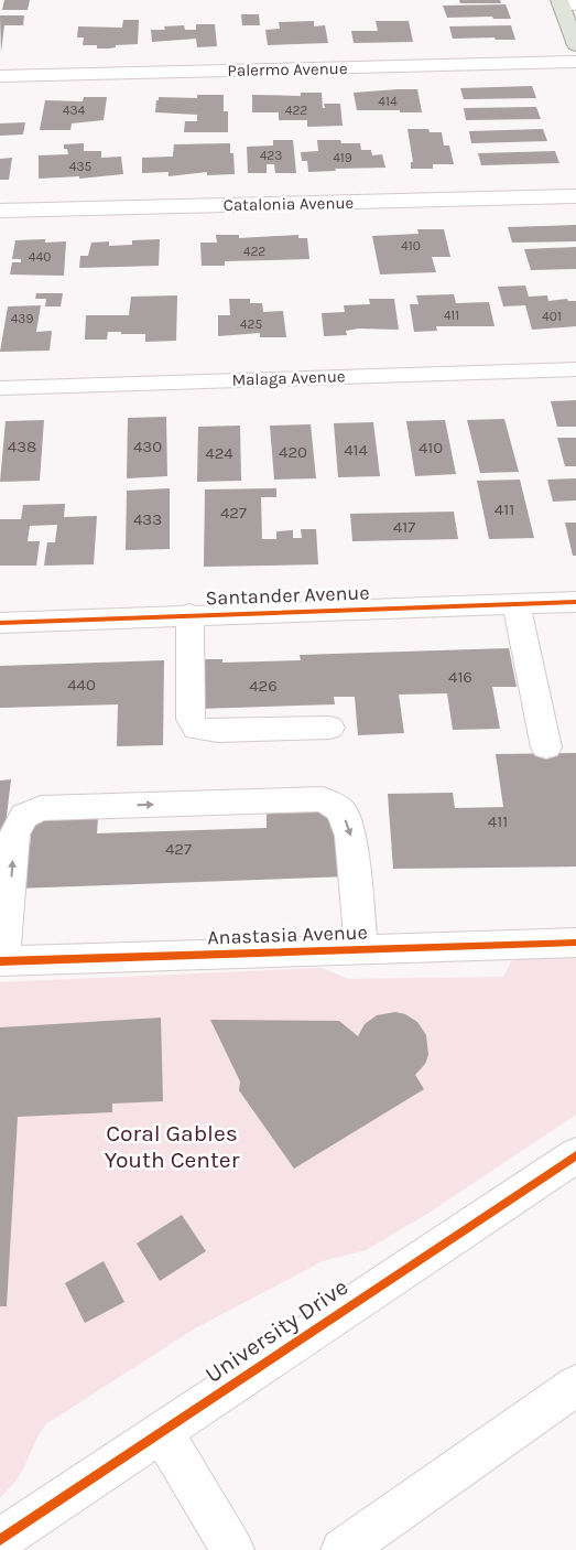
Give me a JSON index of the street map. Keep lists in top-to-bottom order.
{
  "streets": {
    "street": [
      "Palermo Avenue",
      "Catalonia Avenue",
      "Malaga Avenue",
      "Santander Avenue",
      "Anastasia Avenue",
      "University Drive"
    ]
  },
  "parks": ["Coral Gables Youth Center"],
  "house_numbers": [
    "414",
    "434",
    "422",
    "423",
    "419",
    "435",
    "410",
    "422",
    "440",
    "411",
    "401",
    "439",
    "425",
    "438",
    "430",
    "410",
    "414",
    "420",
    "424",
    "411",
    "427",
    "433",
    "417",
    "416",
    "440",
    "426",
    "411",
    "427"
  ]
}
